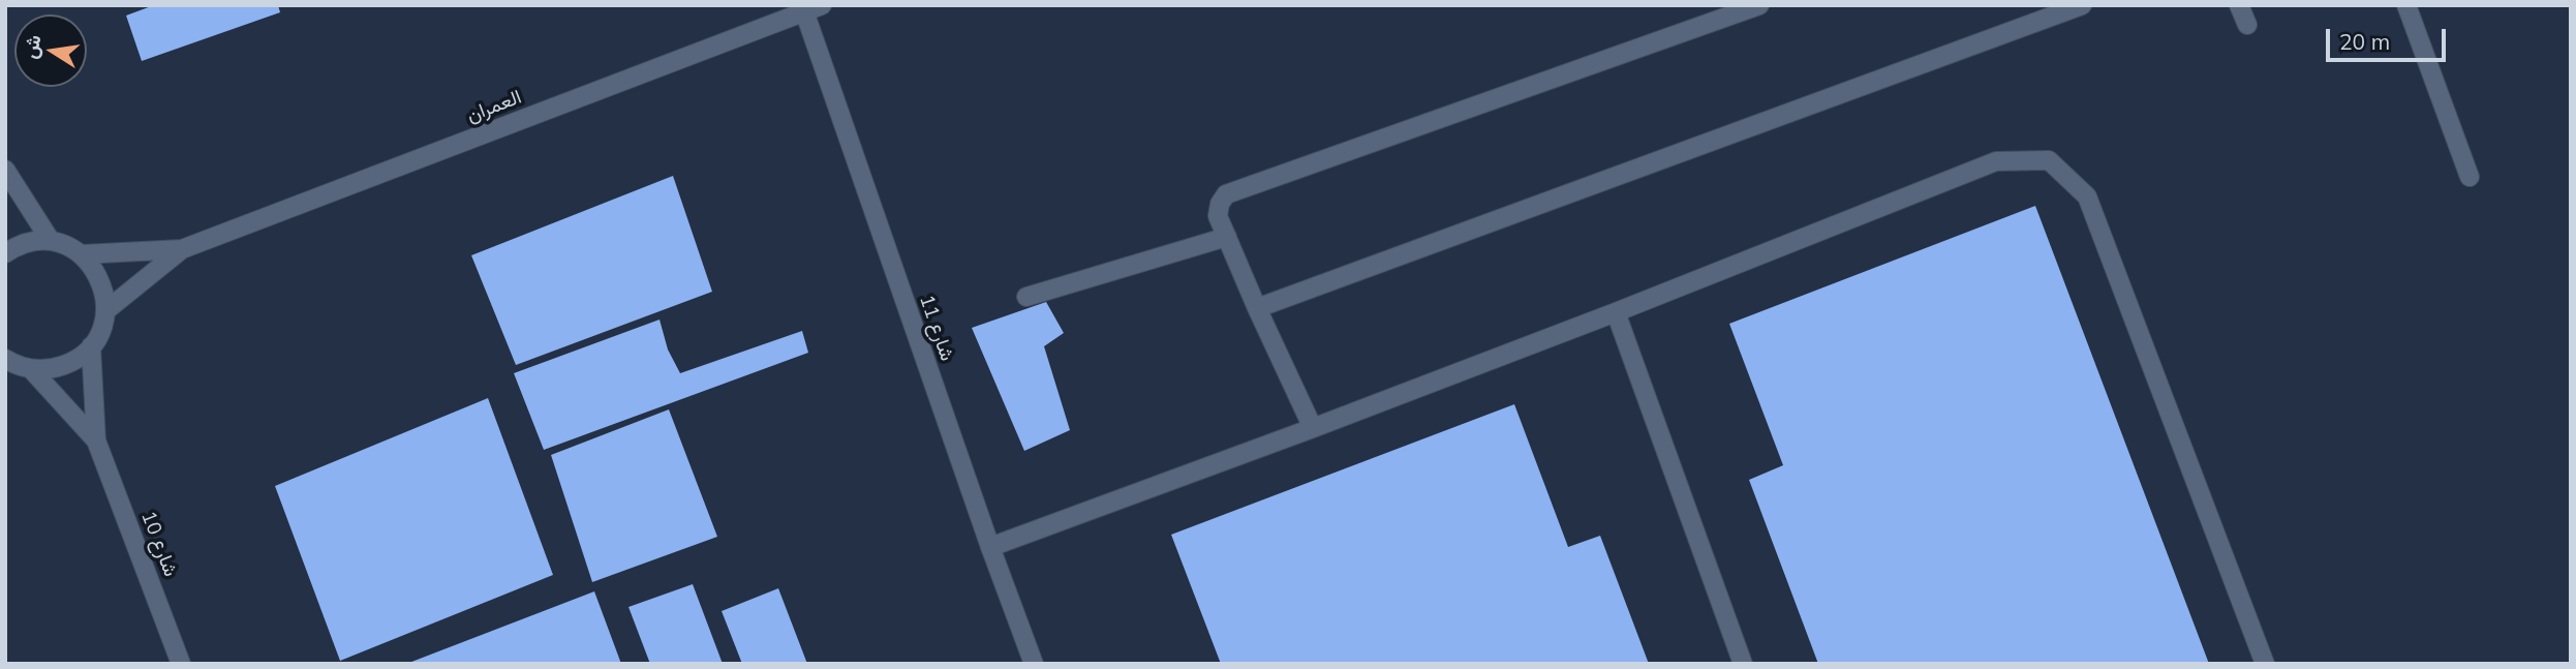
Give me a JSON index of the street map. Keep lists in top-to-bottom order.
{
  "streets": {
    "street": ["العمران", "شارع 11", "شارع 10"]
  },
  "crossings": [
    ["العمران", "شارع 11"]
  ],
  "scale_bar": "20 m",
  "north": "left"
}
